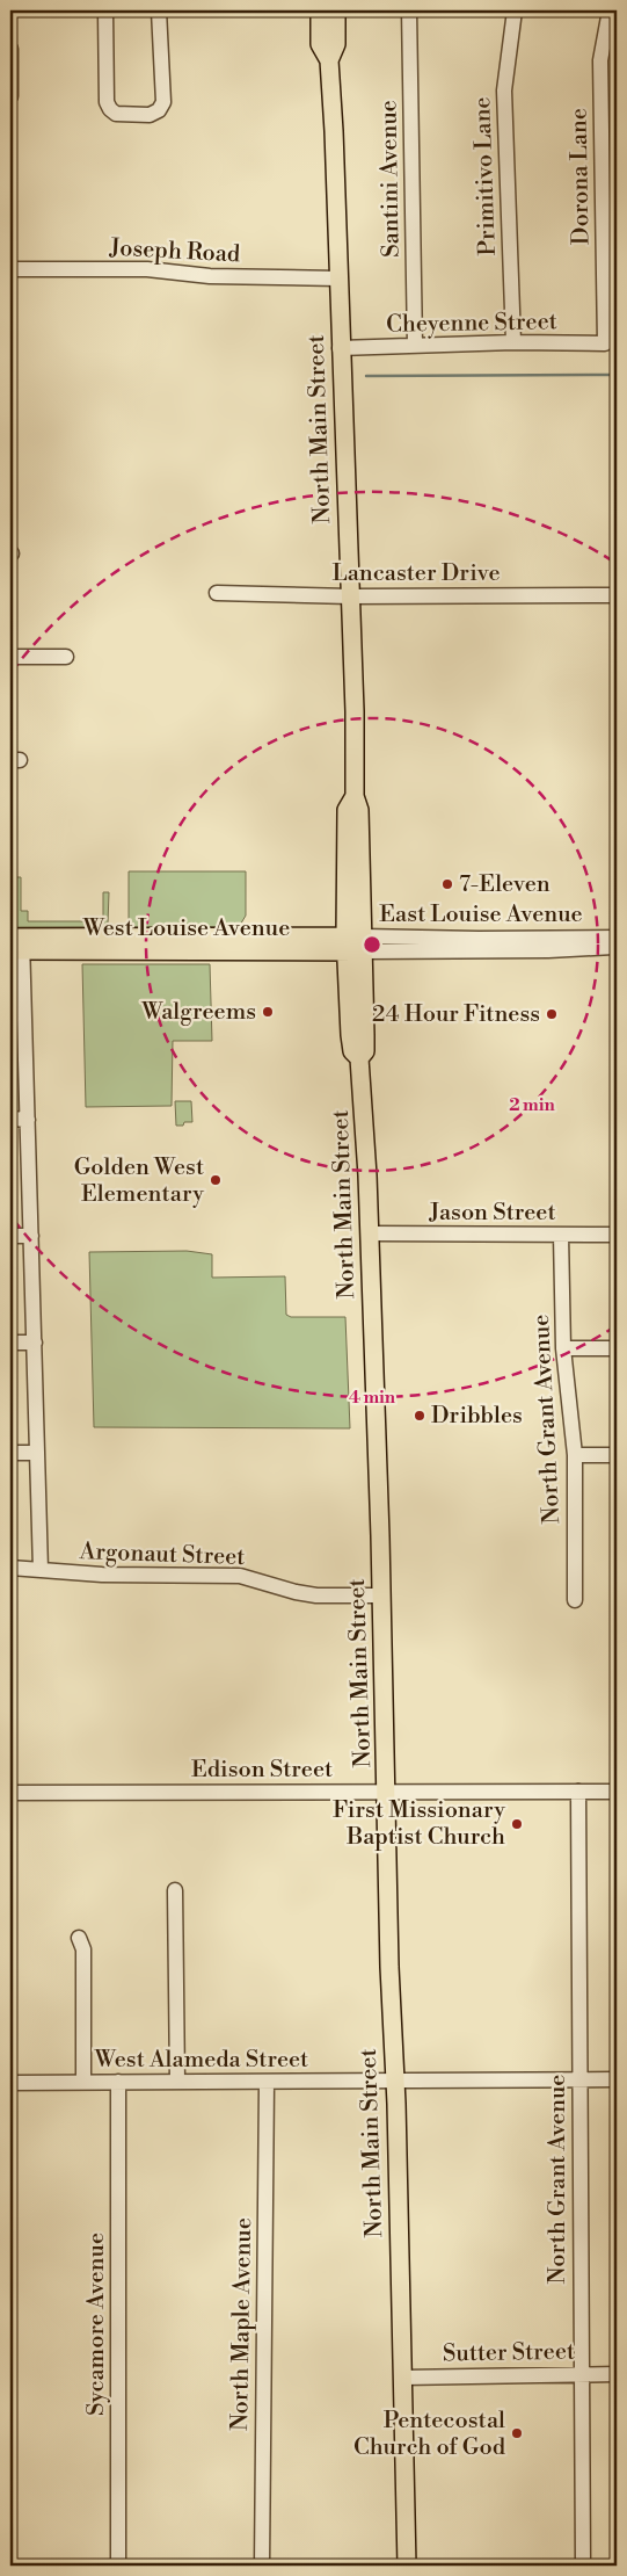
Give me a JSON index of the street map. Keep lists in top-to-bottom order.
{
  "streets": {
    "main road": ["North Main Street", "West Louise Avenue"],
    "street": [
      "Primitivo Lane",
      "Dorona Lane",
      "Santini Avenue",
      "Joseph Road",
      "Cheyenne Street",
      "Lancaster Drive",
      "East Louise Avenue",
      "Jason Street",
      "North Grant Avenue",
      "Argonaut Street",
      "Edison Street",
      "West Alameda Street",
      "Sycamore Avenue",
      "North Maple Avenue",
      "Sutter Street"
    ]
  },
  "crossings": [
    ["Primitivo Lane", "Cheyenne Street"],
    ["Dorona Lane", "Cheyenne Street"],
    ["Santini Avenue", "Cheyenne Street"],
    ["Joseph Road", "North Main Street"],
    ["Cheyenne Street", "North Main Street"],
    ["North Main Street", "Lancaster Drive"],
    ["North Main Street", "East Louise Avenue"],
    ["North Main Street", "West Louise Avenue"],
    ["North Main Street", "Jason Street"],
    ["North Main Street", "Argonaut Street"],
    ["North Main Street", "Edison Street"],
    ["North Main Street", "West Alameda Street"],
    ["North Main Street", "Sutter Street"],
    ["East Louise Avenue", "West Louise Avenue"],
    ["Jason Street", "North Grant Avenue"],
    ["North Grant Avenue", "Edison Street"],
    ["North Grant Avenue", "West Alameda Street"],
    ["North Grant Avenue", "Sutter Street"],
    ["West Alameda Street", "Sycamore Avenue"],
    ["West Alameda Street", "North Maple Avenue"]
  ],
  "places": [
    "7-Eleven",
    "Walgreems",
    "24 Hour Fitness",
    "Golden West Elementary",
    "Dribbles",
    "First Missionary Baptist Church",
    "Pentecostal Church of God"
  ],
  "rings": ["2 min", "4 min"]
}
